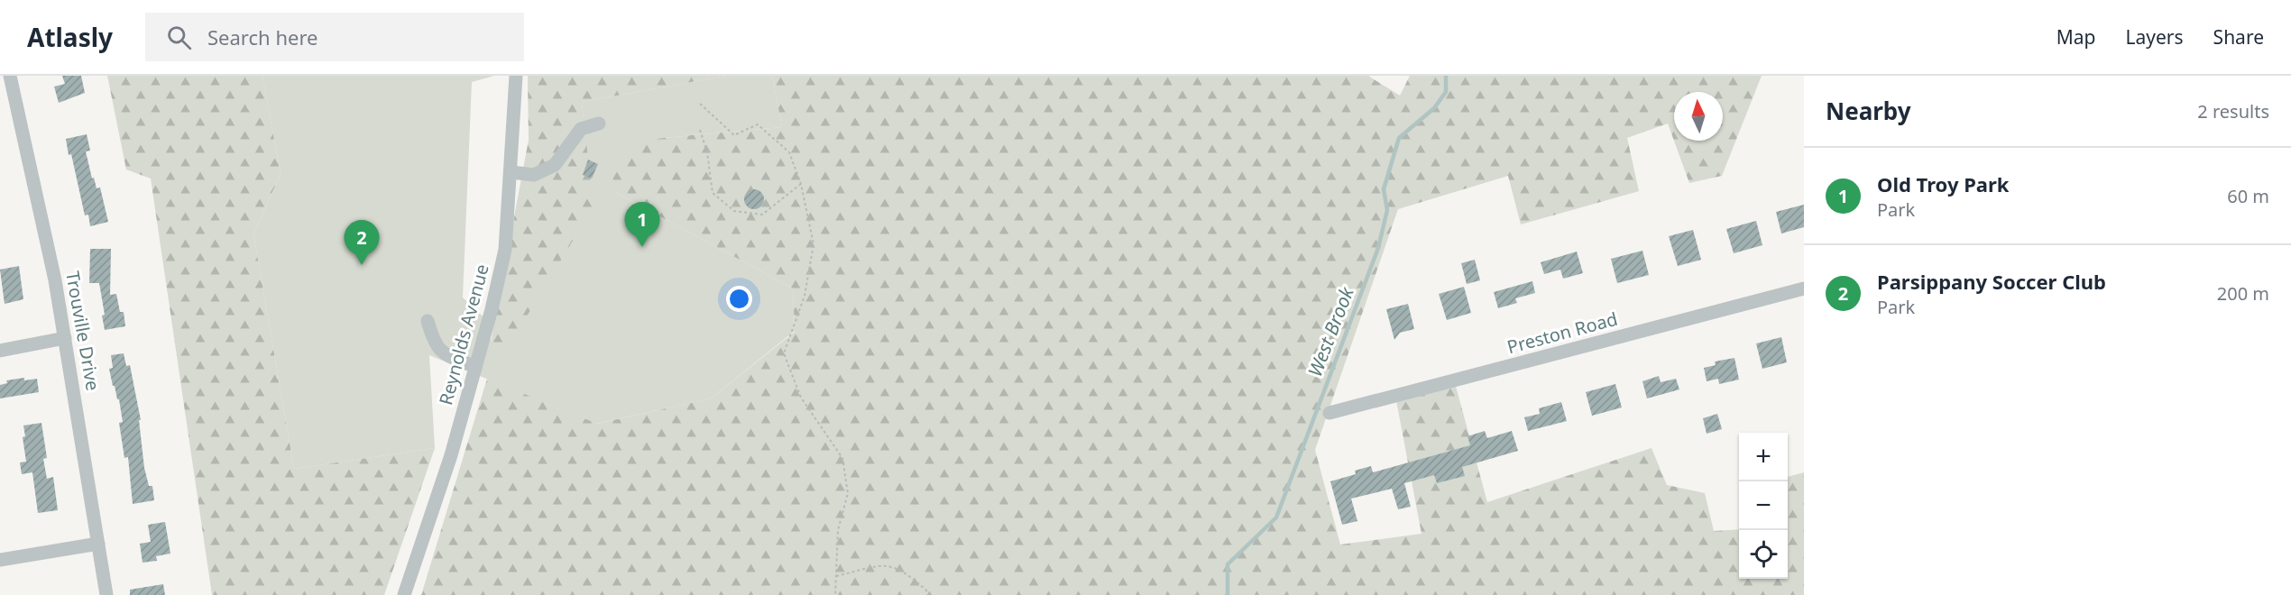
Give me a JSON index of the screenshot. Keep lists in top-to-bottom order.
{
  "streets": {
    "street": ["Trouville Drive", "Preston Road", "Reynolds Avenue"]
  },
  "water": ["West Brook"],
  "north": "top",
  "page": {
    "header": "Atlasly",
    "search": "Search here",
    "nav": ["Map", "Layers", "Share"],
    "heading": ["Nearby", "2 results"],
    "list": [
      {
        "mark": "1",
        "name": "Old Troy Park",
        "note": "Park",
        "value": "60 m"
      },
      {
        "mark": "2",
        "name": "Parsippany Soccer Club",
        "note": "Park",
        "value": "200 m"
      }
    ],
    "pins": ["1", "2"],
    "map_buttons": ["+", "−"]
  }
}
